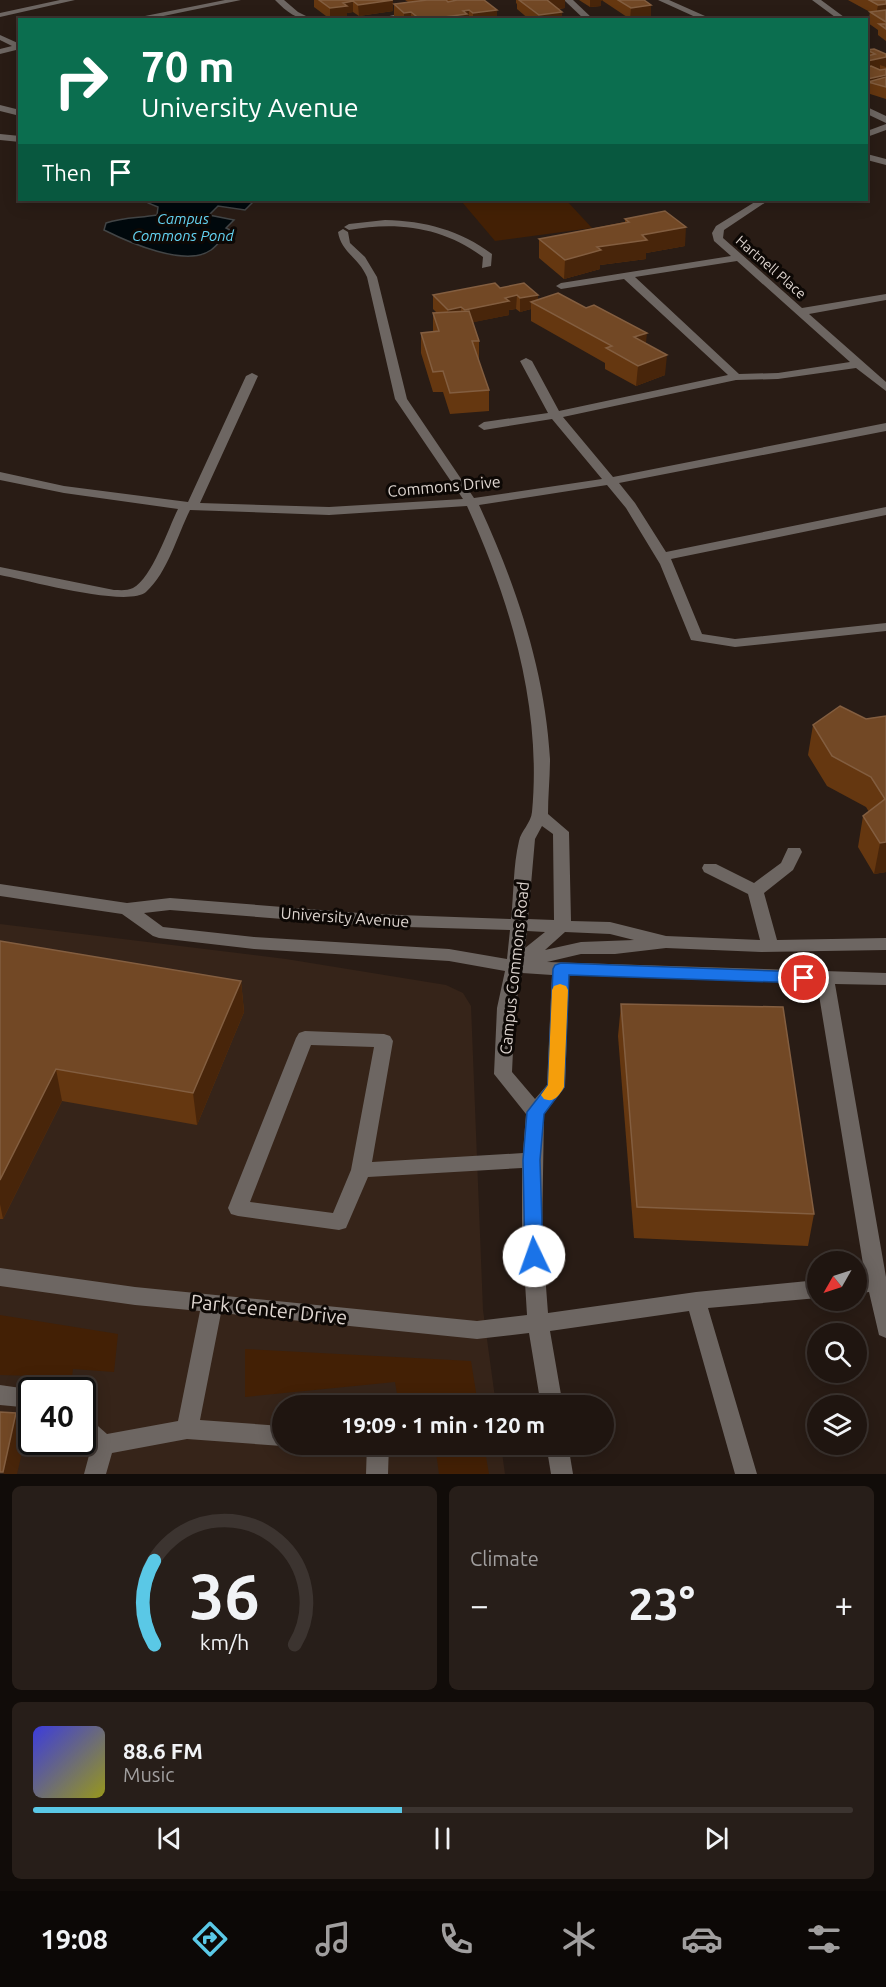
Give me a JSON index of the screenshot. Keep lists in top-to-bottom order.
{
  "streets": {
    "street": [
      "Hartnell Place",
      "Commons Drive",
      "University Avenue",
      "Campus Commons Road",
      "Park Center Drive"
    ]
  },
  "crossings": [
    ["Commons Drive", "Campus Commons Road"],
    ["University Avenue", "Campus Commons Road"]
  ],
  "water": ["Campus Commons Pond"],
  "north": "bottom left",
  "page": {
    "turn": ["70 m", "University Avenue"],
    "then": "Then",
    "limit": "40",
    "trip": "19:09 · 1 min · 120 m",
    "tile": "Climate",
    "heat": ["−", "23°", "+"],
    "song": ["88.6 FM", "Music"],
    "tabs": "19:08",
    "gauge": ["36", "km/h"]
  }
}
